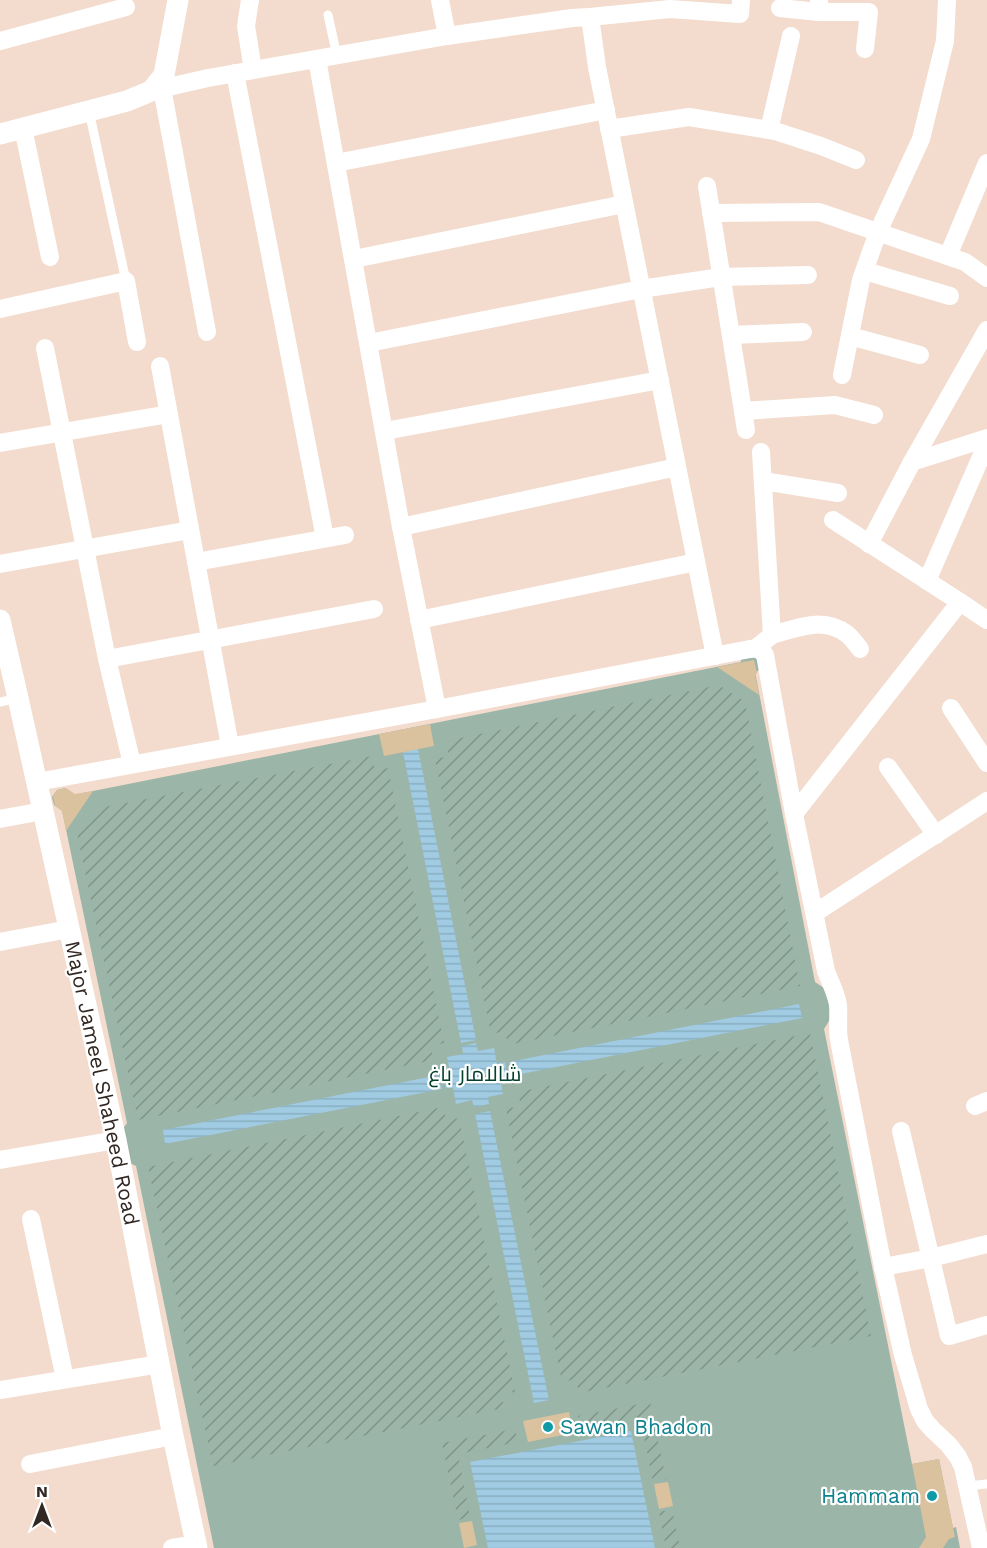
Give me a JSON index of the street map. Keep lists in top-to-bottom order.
{
  "streets": {
    "street": ["Major Jameel Shaheed Road"]
  },
  "parks": ["شالامار باغ"],
  "places": ["Sawan Bhadon", "Hammam"],
  "north": "top"
}
